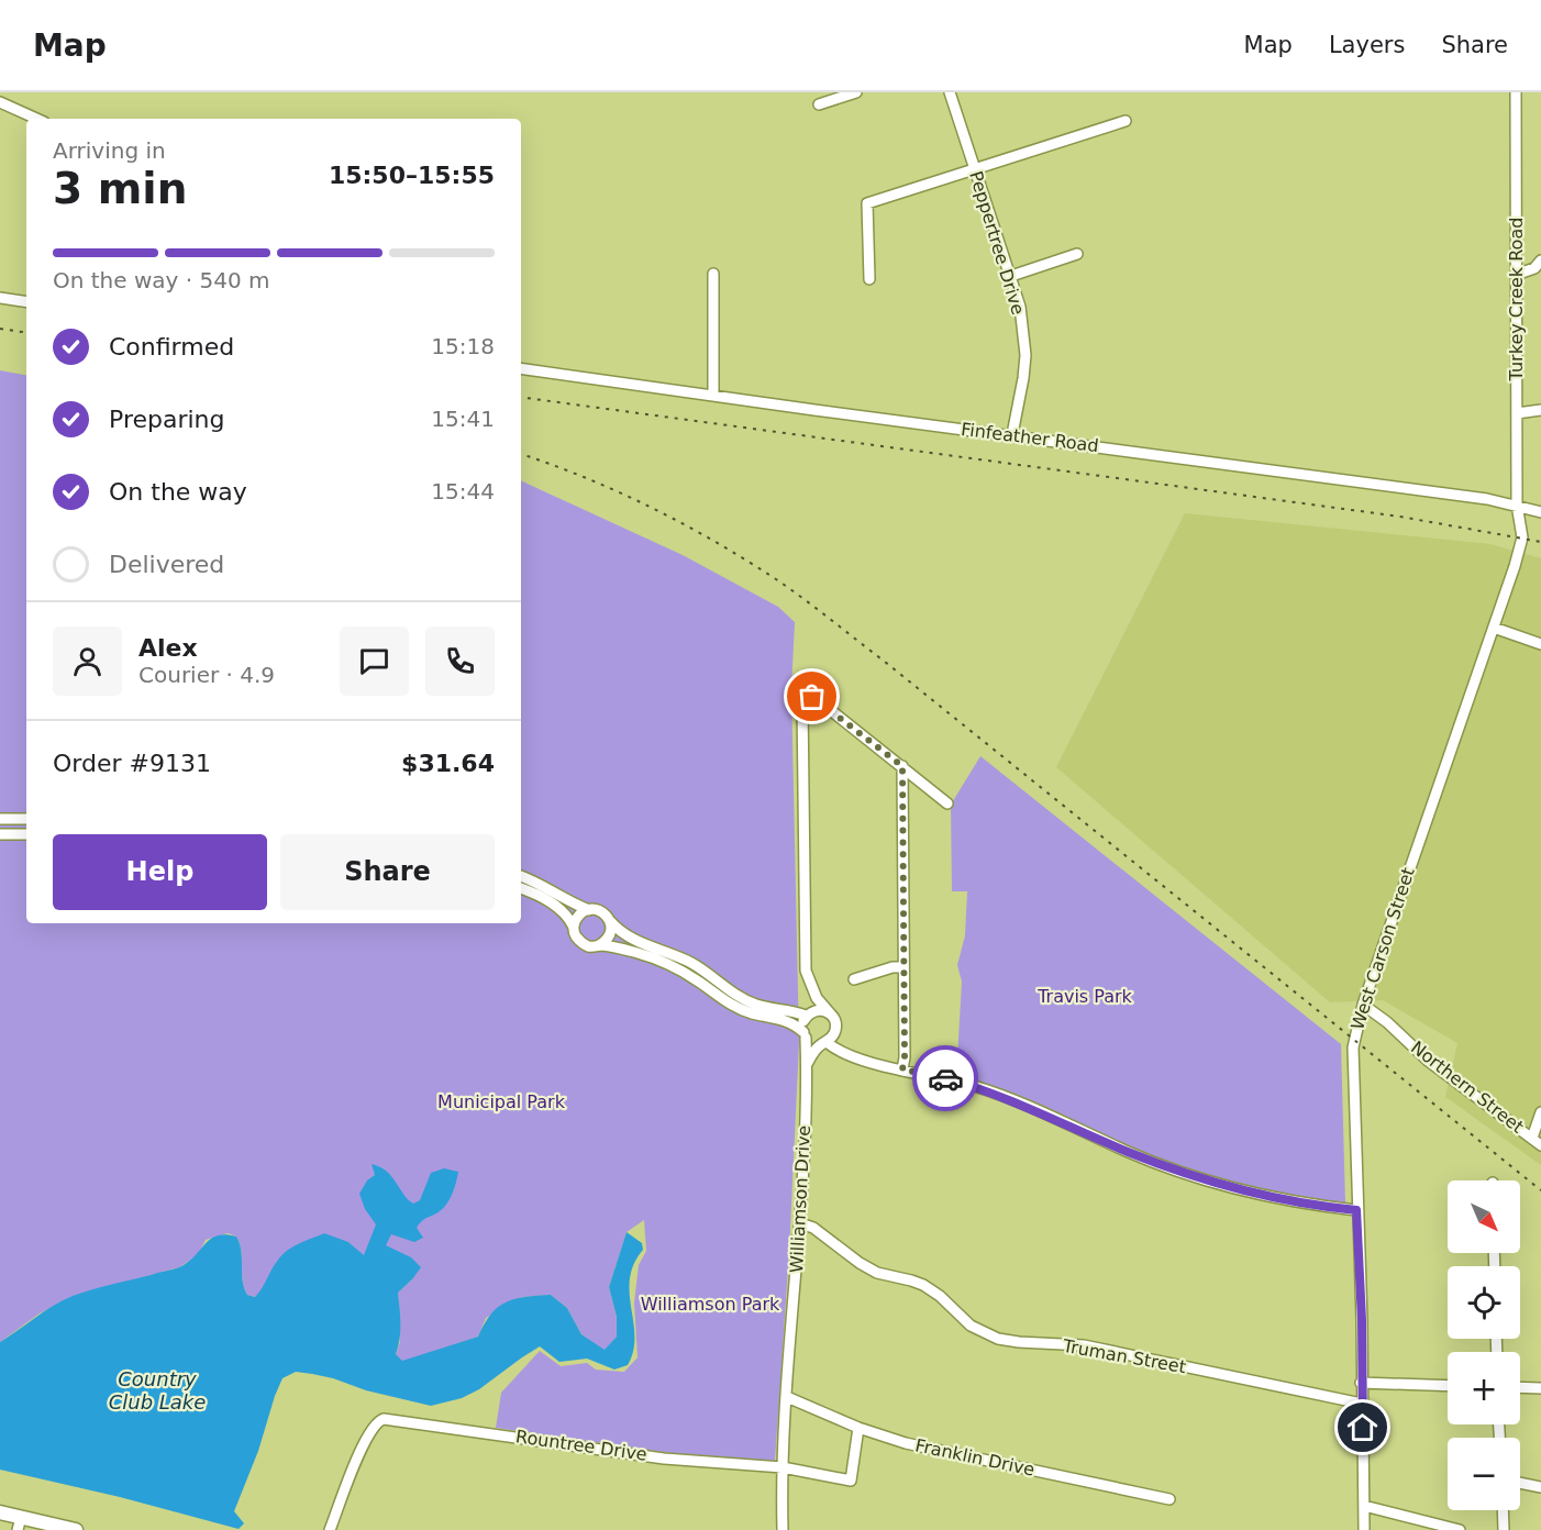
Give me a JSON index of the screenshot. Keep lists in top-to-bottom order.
{
  "streets": {
    "street": [
      "Peppertree Drive",
      "Turkey Creek Road",
      "Finfeather Road",
      "West Carson Street",
      "Northern Street",
      "Williamson Drive",
      "Truman Street",
      "Rountree Drive",
      "Franklin Drive"
    ]
  },
  "crossings": [
    ["Peppertree Drive", "Finfeather Road"],
    ["Turkey Creek Road", "Finfeather Road"],
    ["Turkey Creek Road", "West Carson Street"],
    ["Finfeather Road", "West Carson Street"],
    ["West Carson Street", "Northern Street"],
    ["West Carson Street", "Truman Street"],
    ["Williamson Drive", "Truman Street"],
    ["Williamson Drive", "Rountree Drive"],
    ["Williamson Drive", "Franklin Drive"],
    ["Rountree Drive", "Franklin Drive"]
  ],
  "water": ["Country Club Lake"],
  "parks": ["Travis Park", "Municipal Park", "Williamson Park"],
  "north": "bottom right",
  "page": {
    "header": "Map",
    "nav": ["Map", "Layers", "Share"],
    "heading": ["3 min", "Arriving in", "15:50–15:55"],
    "panel": [
      "Alex",
      "Courier · 4.9",
      "Order #9131",
      "$31.64"
    ],
    "bar": "On the way · 540 m",
    "list": [
      ["Confirmed", "15:18"],
      ["Preparing", "15:41"],
      ["On the way", "15:44"],
      "Delivered"
    ],
    "buttons": ["Help", "Share"],
    "map_buttons": ["+", "−"]
  }
}
